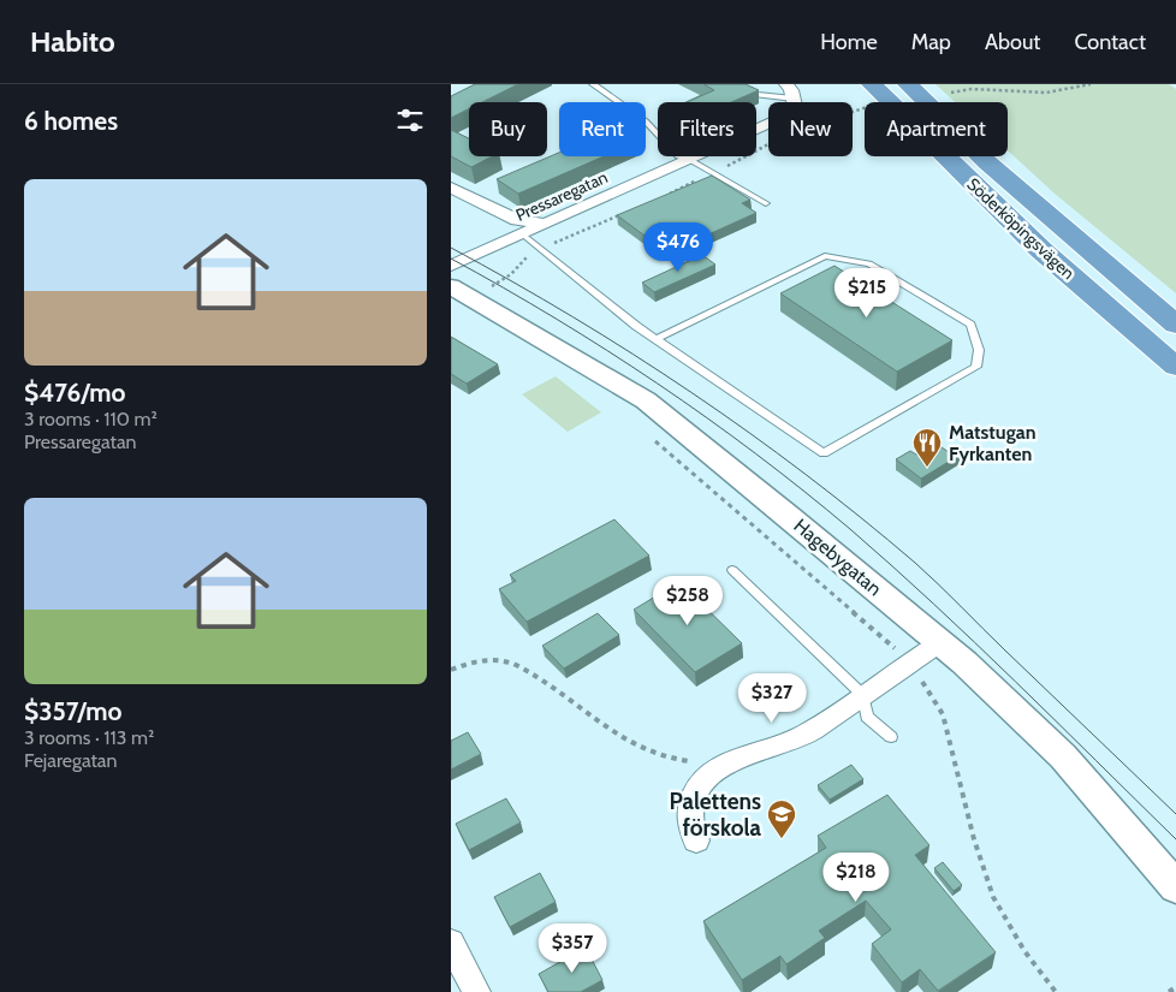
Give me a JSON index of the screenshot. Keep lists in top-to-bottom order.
{
  "streets": {
    "highway": ["Söderköpingsvägen"],
    "street": ["Pressaregatan", "Hagebygatan"]
  },
  "places": {
    "restaurant": ["Matstugan Fyrkanten"],
    "school or university": ["Palettens förskola"]
  },
  "page": {
    "header": "Habito",
    "nav": [
      "Home",
      "Map",
      "About",
      "Contact"
    ],
    "heading": "6 homes",
    "chip": [
      "Buy",
      "Rent",
      "Filters",
      "New",
      "Apartment"
    ],
    "list": [
      {
        "name": "$476/mo",
        "note": "3 rooms · 110 m² · Pressaregatan"
      },
      {
        "name": "$357/mo",
        "note": "3 rooms · 113 m² · Fejaregatan"
      }
    ],
    "price": [
      "$476",
      "$215",
      "$258",
      "$327",
      "$218",
      "$357"
    ]
  }
}
